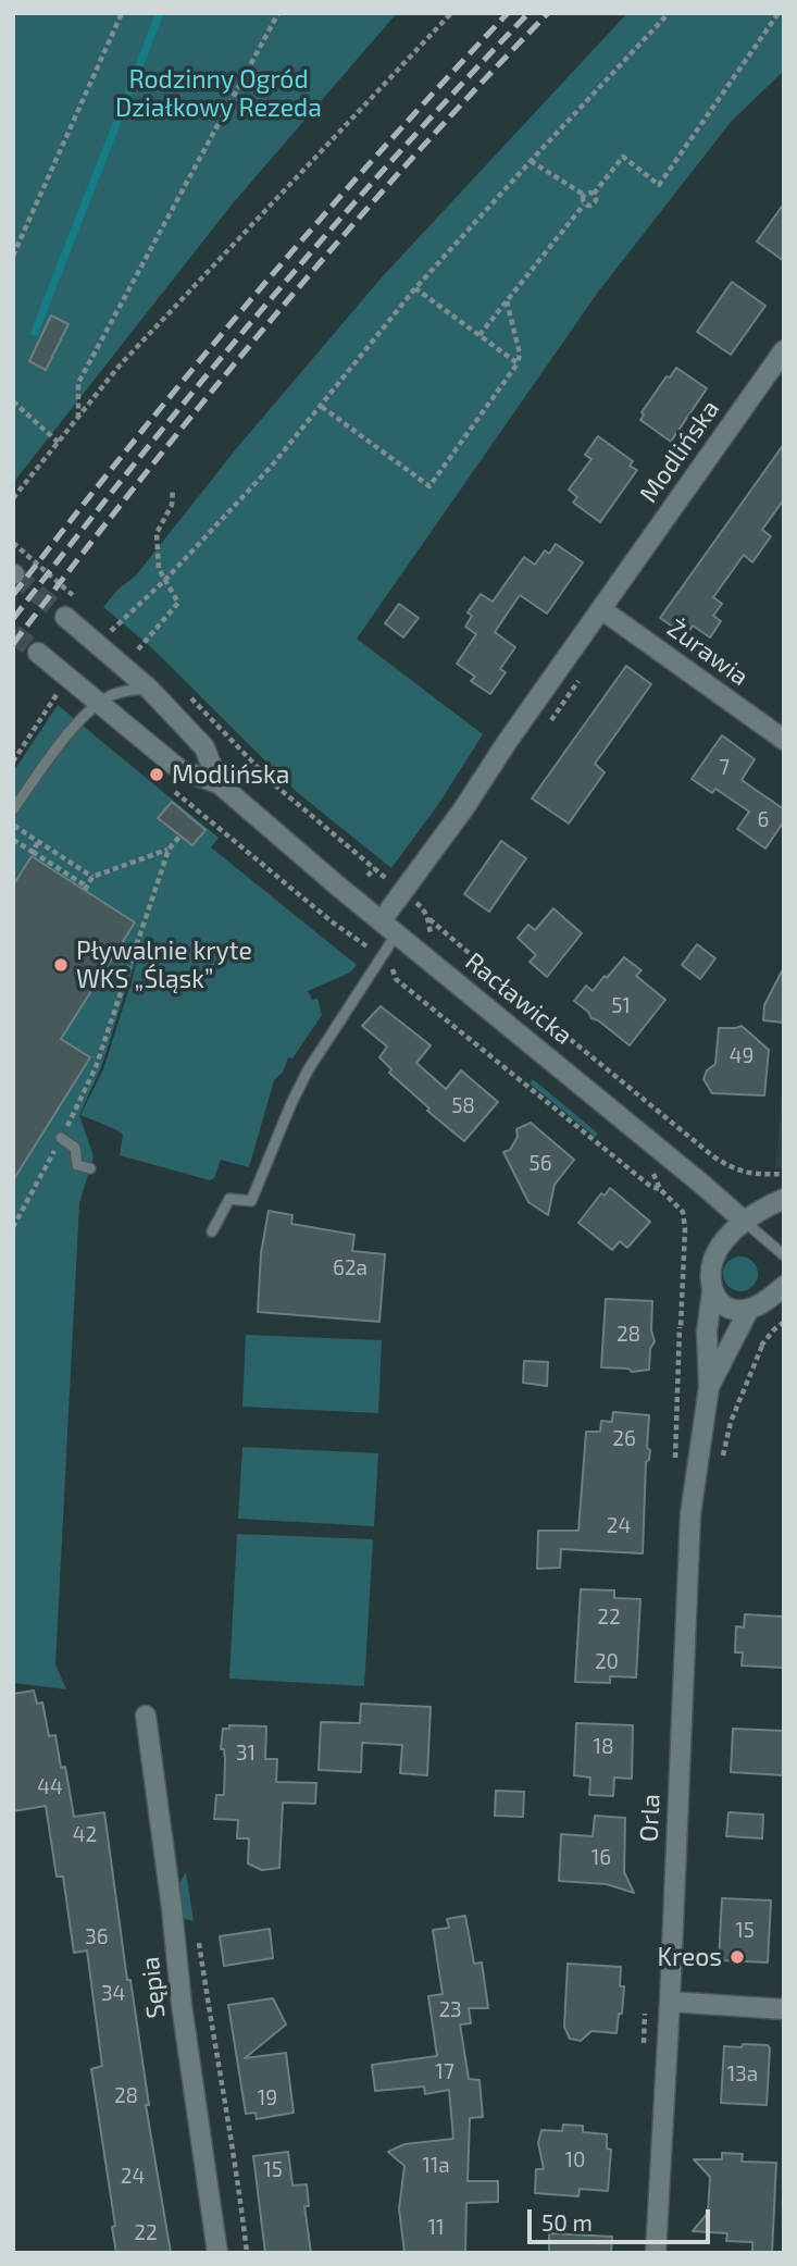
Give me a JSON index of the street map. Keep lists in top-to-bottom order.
{
  "streets": {
    "street": [
      "Modlińska",
      "Żurawia",
      "Racławicka",
      "Orla",
      "Sępia"
    ]
  },
  "crossings": [
    ["Modlińska", "Żurawia"],
    ["Modlińska", "Racławicka"],
    ["Racławicka", "Orla"]
  ],
  "parks": ["Rodzinny Ogród Działkowy Rezeda"],
  "places": ["Modlińska", "Pływalnie kryte WKS „Śląsk”", "Kreos"],
  "house_numbers": [
    "7",
    "6",
    "51",
    "49",
    "58",
    "56",
    "62a",
    "28",
    "26",
    "24",
    "22",
    "20",
    "18",
    "31",
    "44",
    "42",
    "16",
    "15",
    "36",
    "34",
    "23",
    "17",
    "13a",
    "28",
    "19",
    "10",
    "11a",
    "15",
    "24",
    "11",
    "22"
  ],
  "scale_bar": "50 m"
}
